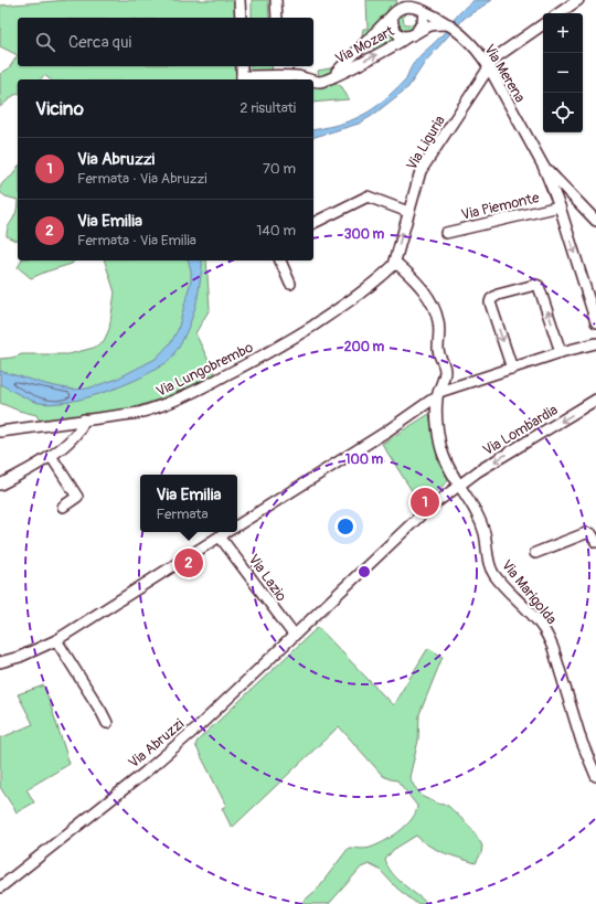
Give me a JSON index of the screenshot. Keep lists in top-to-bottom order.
{
  "streets": {
    "street": [
      "Via Mozart",
      "Via Merena",
      "Via Liguria",
      "Via Piemonte",
      "Via Lungobrembo",
      "Via Lombardia",
      "Via Lazio",
      "Via Marigolda",
      "Via Abruzzi"
    ]
  },
  "crossings": [
    ["Via Mozart", "Via Merena"],
    ["Via Merena", "Via Liguria"],
    ["Via Merena", "Via Piemonte"],
    ["Via Liguria", "Via Lungobrembo"],
    ["Via Liguria", "Via Marigolda"],
    ["Via Lungobrembo", "Via Marigolda"],
    ["Via Lombardia", "Via Marigolda"],
    ["Via Lombardia", "Via Abruzzi"],
    ["Via Lazio", "Via Abruzzi"],
    ["Via Marigolda", "Via Abruzzi"]
  ],
  "page": {
    "map_buttons": ["+", "−"],
    "search": "Cerca qui",
    "heading": ["Vicino", "2 risultati"],
    "list": [
      {
        "mark": "1",
        "name": "Via Abruzzi",
        "note": "Fermata · Via Abruzzi",
        "value": "70 m"
      },
      {
        "mark": "2",
        "name": "Via Emilia",
        "note": "Fermata · Via Emilia",
        "value": "140 m"
      }
    ],
    "popup": ["Via Emilia", "Fermata"],
    "pins": ["1", "2"]
  },
  "rings": ["300 m", "200 m", "100 m"]
}
